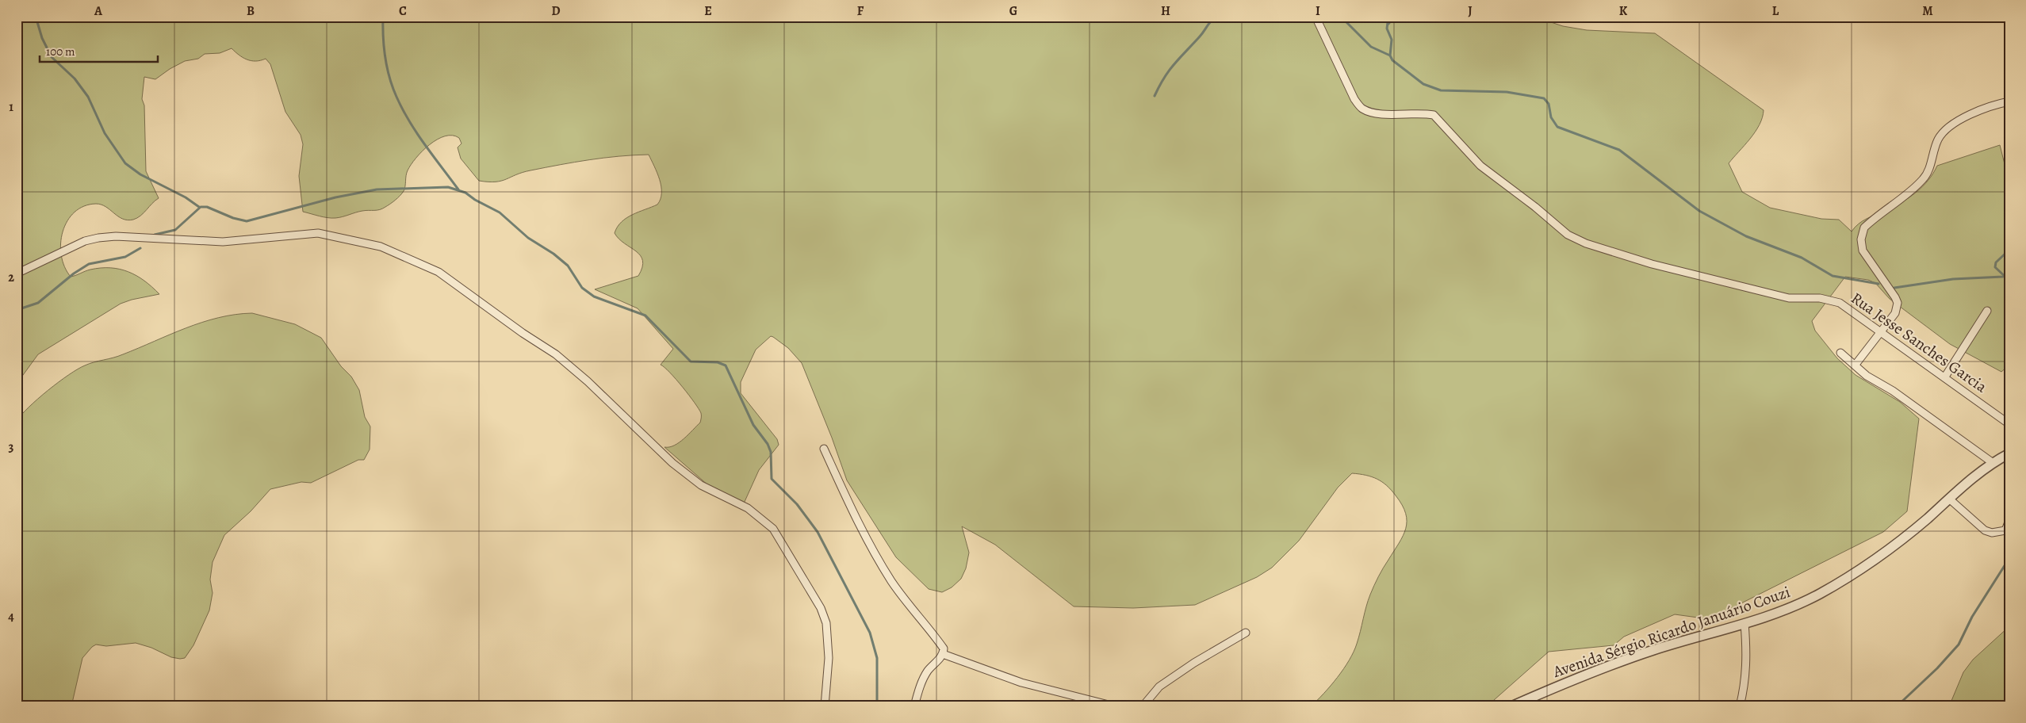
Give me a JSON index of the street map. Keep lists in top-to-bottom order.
{
  "streets": {
    "street": ["Rua Jesse Sanches Garcia", "Avenida Sérgio Ricardo Januário Couzi"]
  },
  "scale_bar": "100 m",
  "grid": {
    "columns": [
      "A",
      "B",
      "C",
      "D",
      "E",
      "F",
      "G",
      "H",
      "I",
      "J",
      "K",
      "L",
      "M"
    ],
    "rows": [
      "1",
      "2",
      "3",
      "4"
    ]
  }
}
